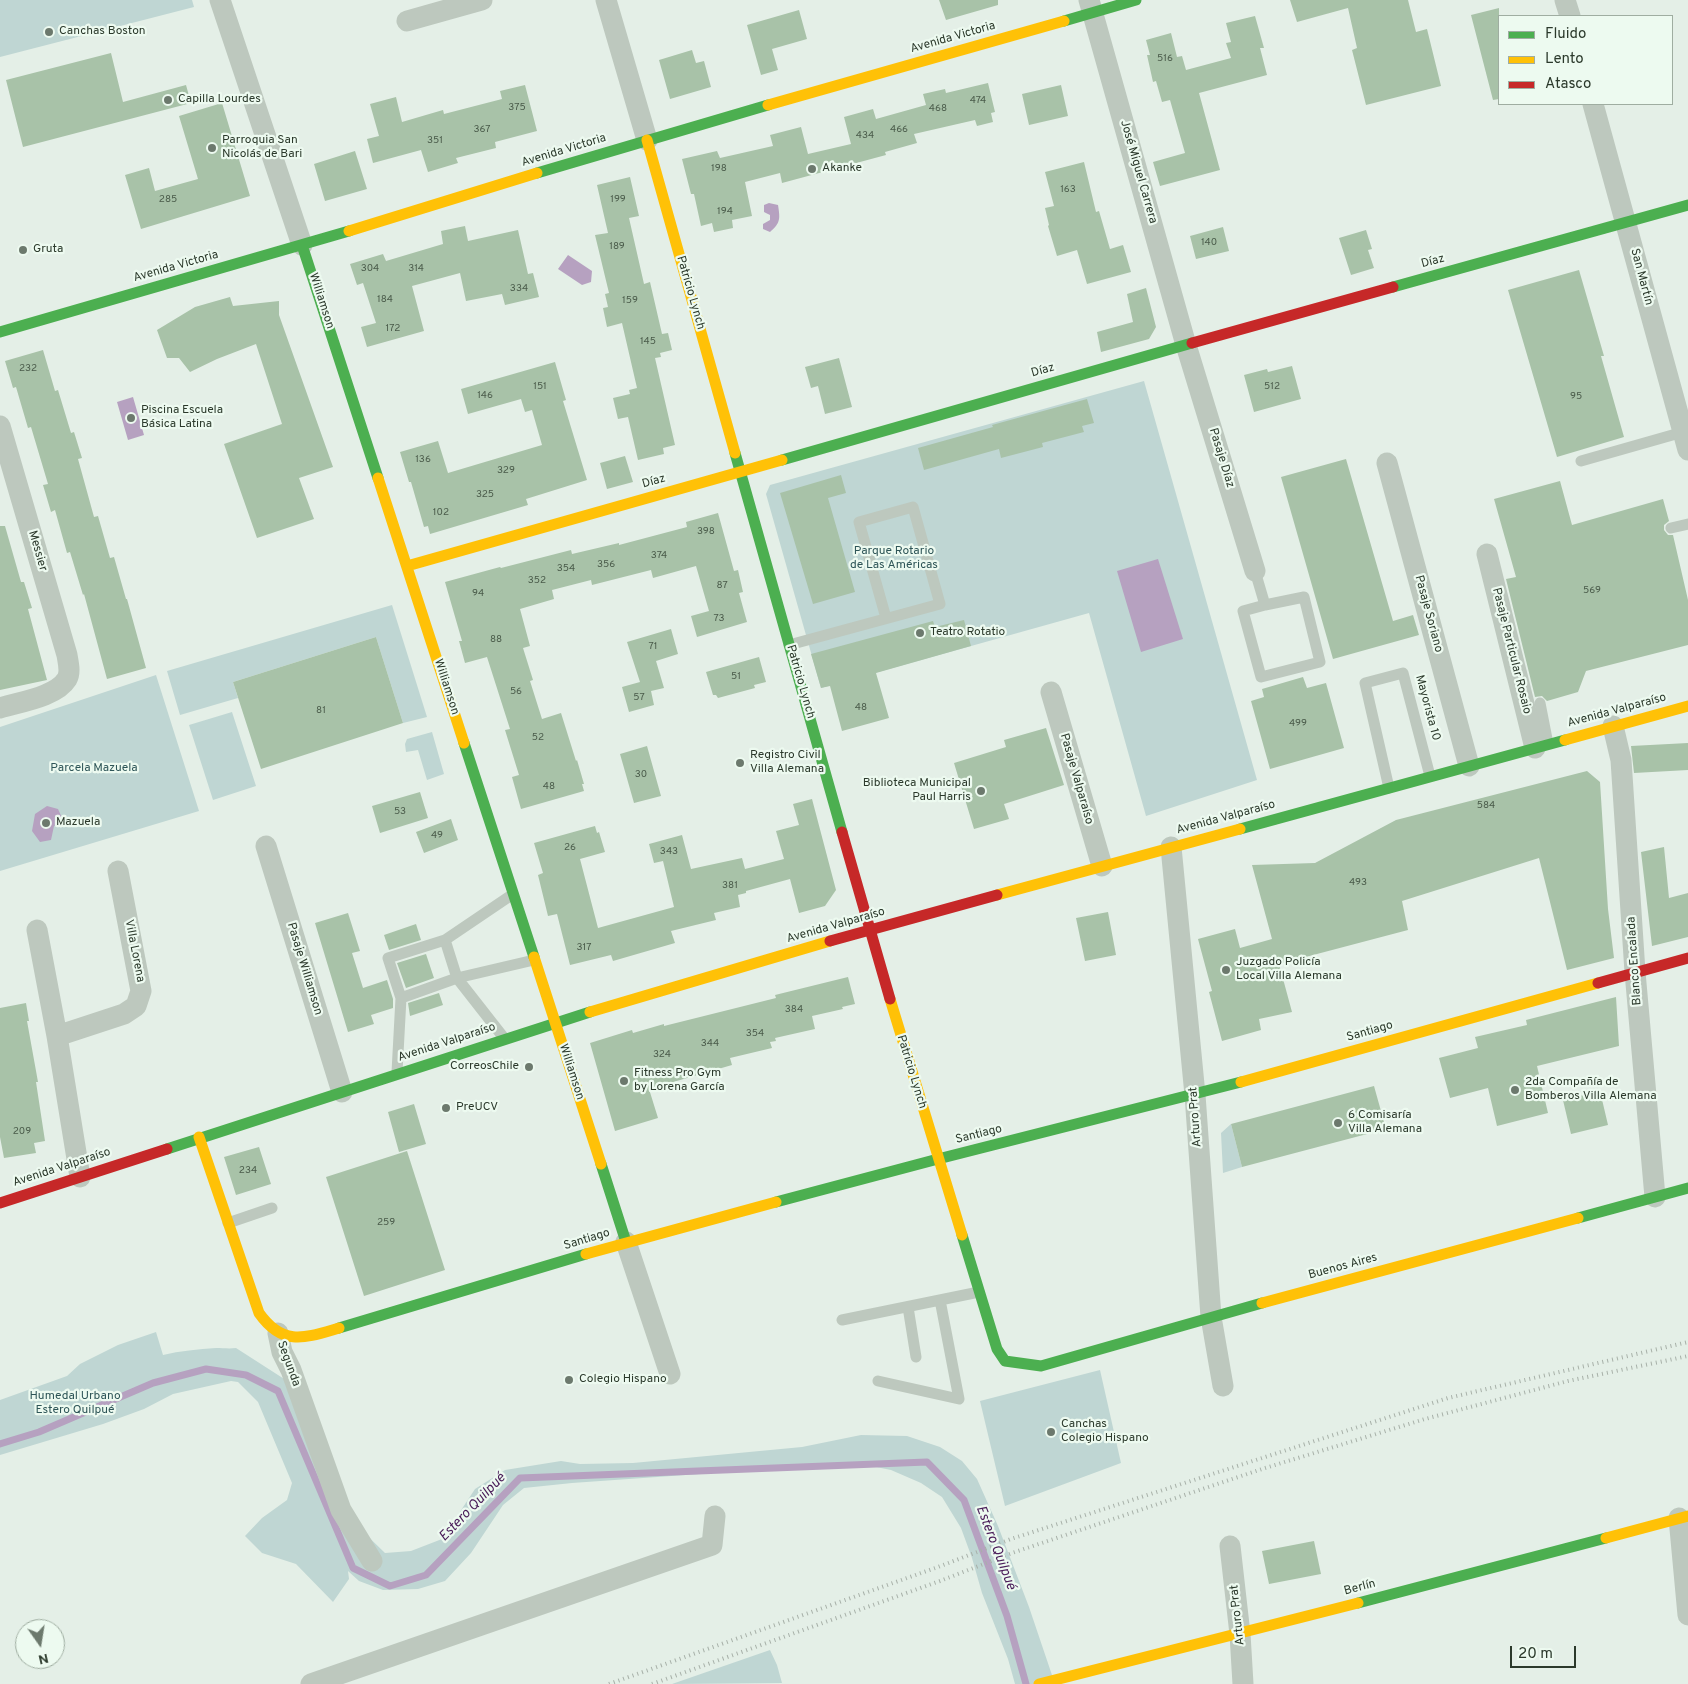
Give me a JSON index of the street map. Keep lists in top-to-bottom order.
{
  "streets": {
    "street": [
      "Avenida Victoria",
      "José Miguel Carrera",
      "Díaz",
      "San Martín",
      "Patricio Lynch",
      "Williamson",
      "Pasaje Díaz",
      "Messier",
      "Pasaje Soriano",
      "Pasaje Particular Rosaio",
      "Avenida Valparaíso",
      "Pasaje Valparaíso",
      "Villa Lorena",
      "Blanco Encalada",
      "Pasaje Williamson",
      "Santiago",
      "Arturo Prat",
      "Buenos Aires",
      "Segunda",
      "Berlín"
    ],
    "lane": ["Mayorista 10"]
  },
  "crossings": [
    ["Avenida Victoria", "José Miguel Carrera"],
    ["Avenida Victoria", "Patricio Lynch"],
    ["Avenida Victoria", "Williamson"],
    ["José Miguel Carrera", "Díaz"],
    ["José Miguel Carrera", "Pasaje Díaz"],
    ["Díaz", "San Martín"],
    ["Díaz", "Patricio Lynch"],
    ["Díaz", "Williamson"],
    ["Díaz", "Pasaje Díaz"],
    ["Patricio Lynch", "Avenida Valparaíso"],
    ["Patricio Lynch", "Santiago"],
    ["Patricio Lynch", "Buenos Aires"],
    ["Williamson", "Avenida Valparaíso"],
    ["Williamson", "Santiago"],
    ["Pasaje Soriano", "Avenida Valparaíso"],
    ["Pasaje Particular Rosaio", "Avenida Valparaíso"],
    ["Mayorista 10", "Avenida Valparaíso"],
    ["Avenida Valparaíso", "Pasaje Valparaíso"],
    ["Avenida Valparaíso", "Blanco Encalada"],
    ["Avenida Valparaíso", "Pasaje Williamson"],
    ["Avenida Valparaíso", "Arturo Prat"],
    ["Avenida Valparaíso", "Segunda"],
    ["Blanco Encalada", "Santiago"],
    ["Blanco Encalada", "Buenos Aires"],
    ["Santiago", "Arturo Prat"],
    ["Santiago", "Segunda"],
    ["Arturo Prat", "Buenos Aires"],
    ["Arturo Prat", "Berlín"]
  ],
  "water": ["Estero Quilpué"],
  "parks": ["Parque Rotario de Las Américas", "Parcela Mazuela", "Humedal Urbano Estero Quilpué"],
  "places": [
    "Canchas Boston",
    "Capilla Lourdes",
    "Parroquia San Nicolás de Bari",
    "Akanke",
    "Gruta",
    "Piscina Escuela Básica Latina",
    "Teatro Rotatio",
    "Registro Civil Villa Alemana",
    "Biblioteca Municipal Paul Harris",
    "Mazuela",
    "Juzgado Policía Local Villa Alemana",
    "CorreosChile",
    "Fitness Pro Gym by Lorena García",
    "2da Compañía de Bomberos Villa Alemana",
    "PreUCV",
    "6 Comisaría Villa Alemana",
    "Colegio Hispano",
    "Canchas Colegio Hispano"
  ],
  "house_numbers": [
    "516",
    "474",
    "375",
    "468",
    "367",
    "466",
    "434",
    "351",
    "198",
    "163",
    "285",
    "199",
    "194",
    "140",
    "189",
    "304",
    "314",
    "334",
    "184",
    "159",
    "172",
    "145",
    "232",
    "151",
    "512",
    "146",
    "95",
    "136",
    "329",
    "325",
    "102",
    "398",
    "374",
    "356",
    "354",
    "352",
    "87",
    "569",
    "94",
    "73",
    "88",
    "71",
    "51",
    "56",
    "57",
    "48",
    "81",
    "499",
    "52",
    "30",
    "48",
    "584",
    "53",
    "49",
    "26",
    "343",
    "493",
    "381",
    "317",
    "384",
    "354",
    "344",
    "324",
    "209",
    "234",
    "259"
  ],
  "legend": ["Fluido", "Lento", "Atasco"],
  "scale_bar": "20 m",
  "north": "bottom"
}
